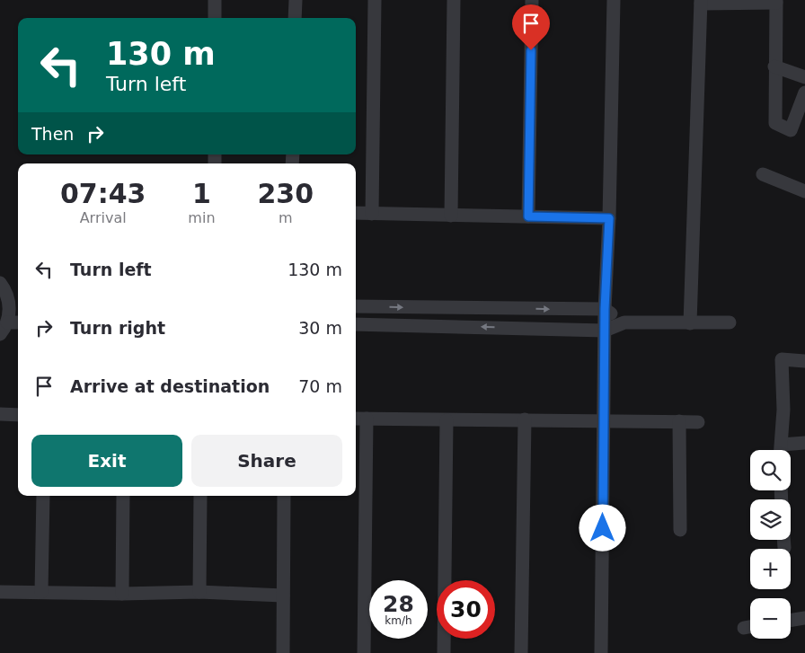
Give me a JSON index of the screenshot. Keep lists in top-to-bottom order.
{
  "page": {
    "turn": ["130 m", "Turn left"],
    "then": "Then",
    "eta": [
      "07:43",
      "Arrival",
      "1",
      "min",
      "230",
      "m"
    ],
    "list": [
      {
        "name": "Turn left",
        "value": "130 m"
      },
      {
        "name": "Turn right",
        "value": "30 m"
      },
      {
        "name": "Arrive at destination",
        "value": "70 m"
      }
    ],
    "buttons": ["Exit", "Share"],
    "map_buttons": ["+", "−"],
    "speed": "28 km/h",
    "limit": "30"
  }
}
